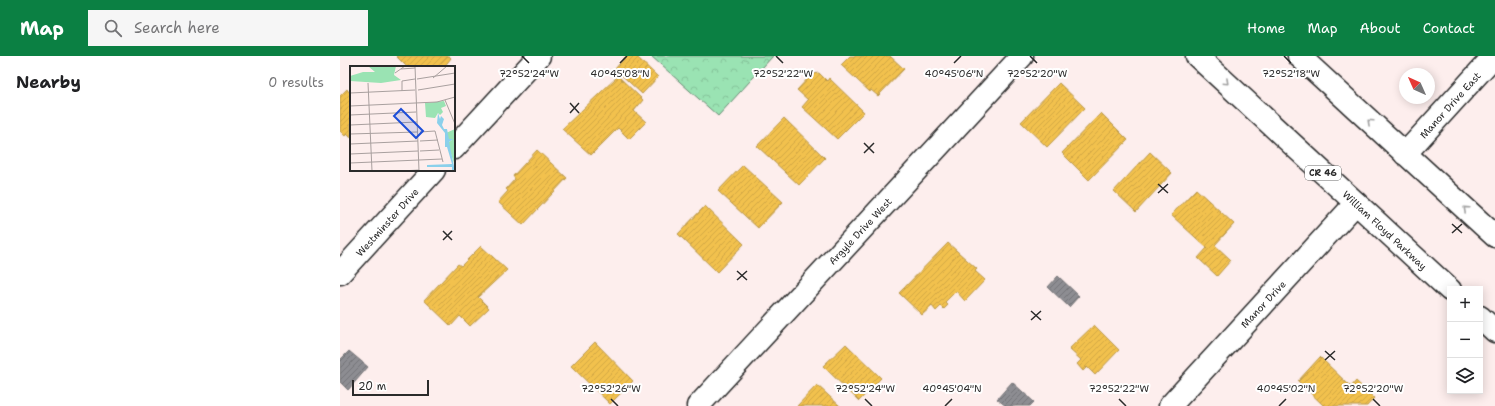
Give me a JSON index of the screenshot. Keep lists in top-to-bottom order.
{
  "streets": {
    "main road": [
      "Manor Drive East",
      "CR 46",
      "Westminster Drive",
      "William Floyd Parkway",
      "Argyle Drive West",
      "Manor Drive"
    ]
  },
  "crossings": [
    ["William Floyd Parkway", "Manor Drive"]
  ],
  "scale_bar": "20 m",
  "north": "top left",
  "page": {
    "header": "Map",
    "search": "Search here",
    "nav": [
      "Home",
      "Map",
      "About",
      "Contact"
    ],
    "heading": ["Nearby", "0 results"],
    "map_buttons": ["+", "−"],
    "scale": "20 m"
  },
  "coordinates": [
    "72°52'24\"W",
    "40°45'08\"N",
    "72°52'22\"W",
    "40°45'06\"N",
    "72°52'20\"W",
    "72°52'18\"W",
    "72°52'26\"W",
    "40°45'04\"N",
    "40°45'02\"N"
  ]
}
